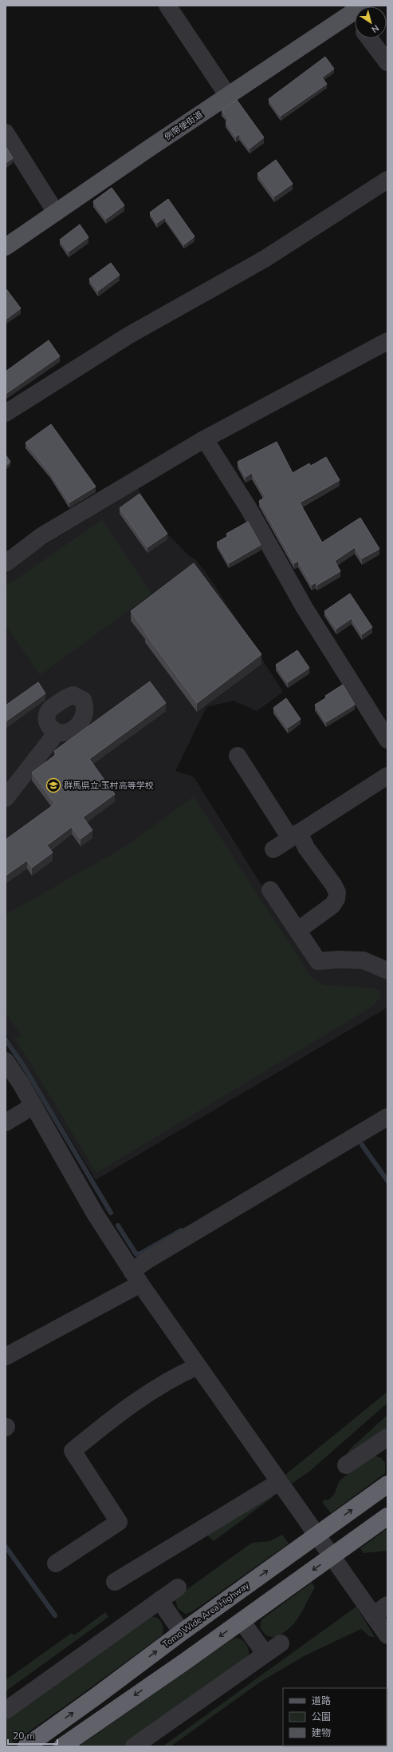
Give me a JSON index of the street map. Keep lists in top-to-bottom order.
{
  "streets": {
    "highway": ["Tomo Wide Area Highway"],
    "main road": ["例幣使街道"]
  },
  "places": {
    "school or university": ["群馬県立 玉村高等学校"]
  },
  "legend": ["道路", "公園", "建物"],
  "scale_bar": "20 m",
  "north": "bottom right"
}
